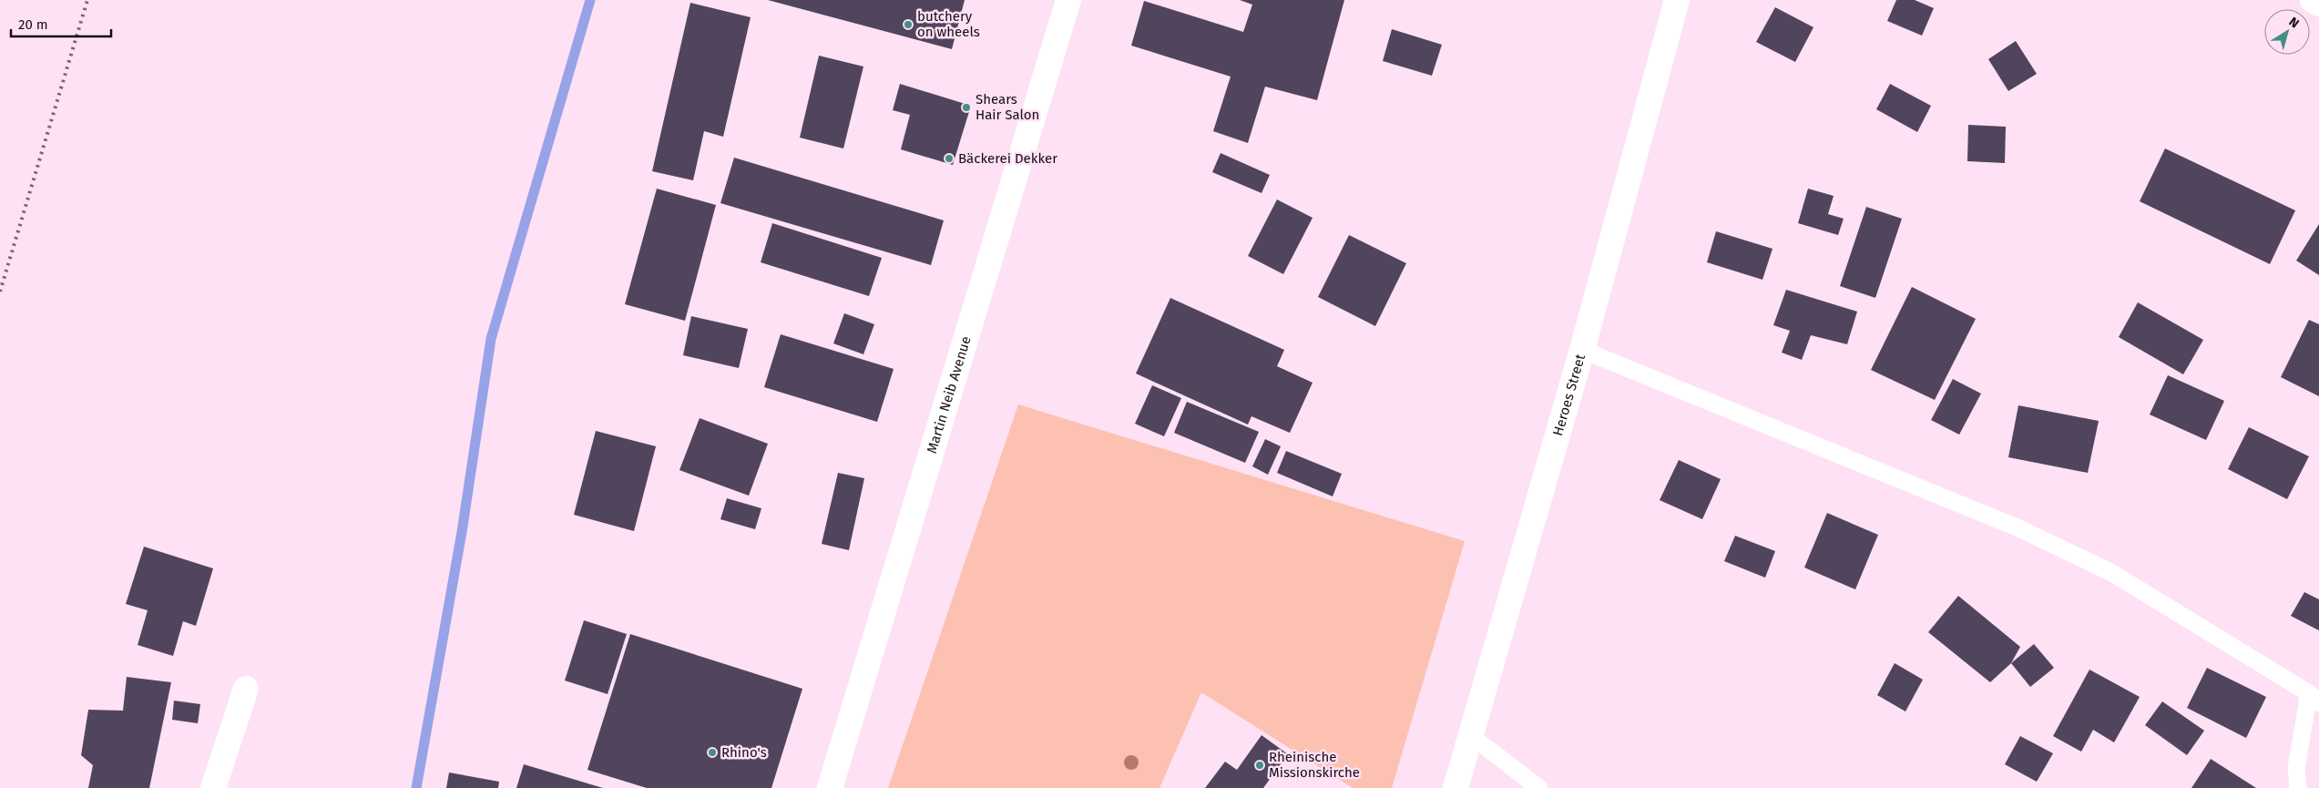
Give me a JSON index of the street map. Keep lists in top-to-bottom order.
{
  "streets": {
    "street": ["Martin Neib Avenue", "Heroes Street"]
  },
  "places": [
    "butchery on wheels",
    "Shears Hair Salon",
    "Bäckerei Dekker",
    "Rhino's",
    "Rheinische Missionskirche"
  ],
  "scale_bar": "20 m",
  "north": "top right"
}
